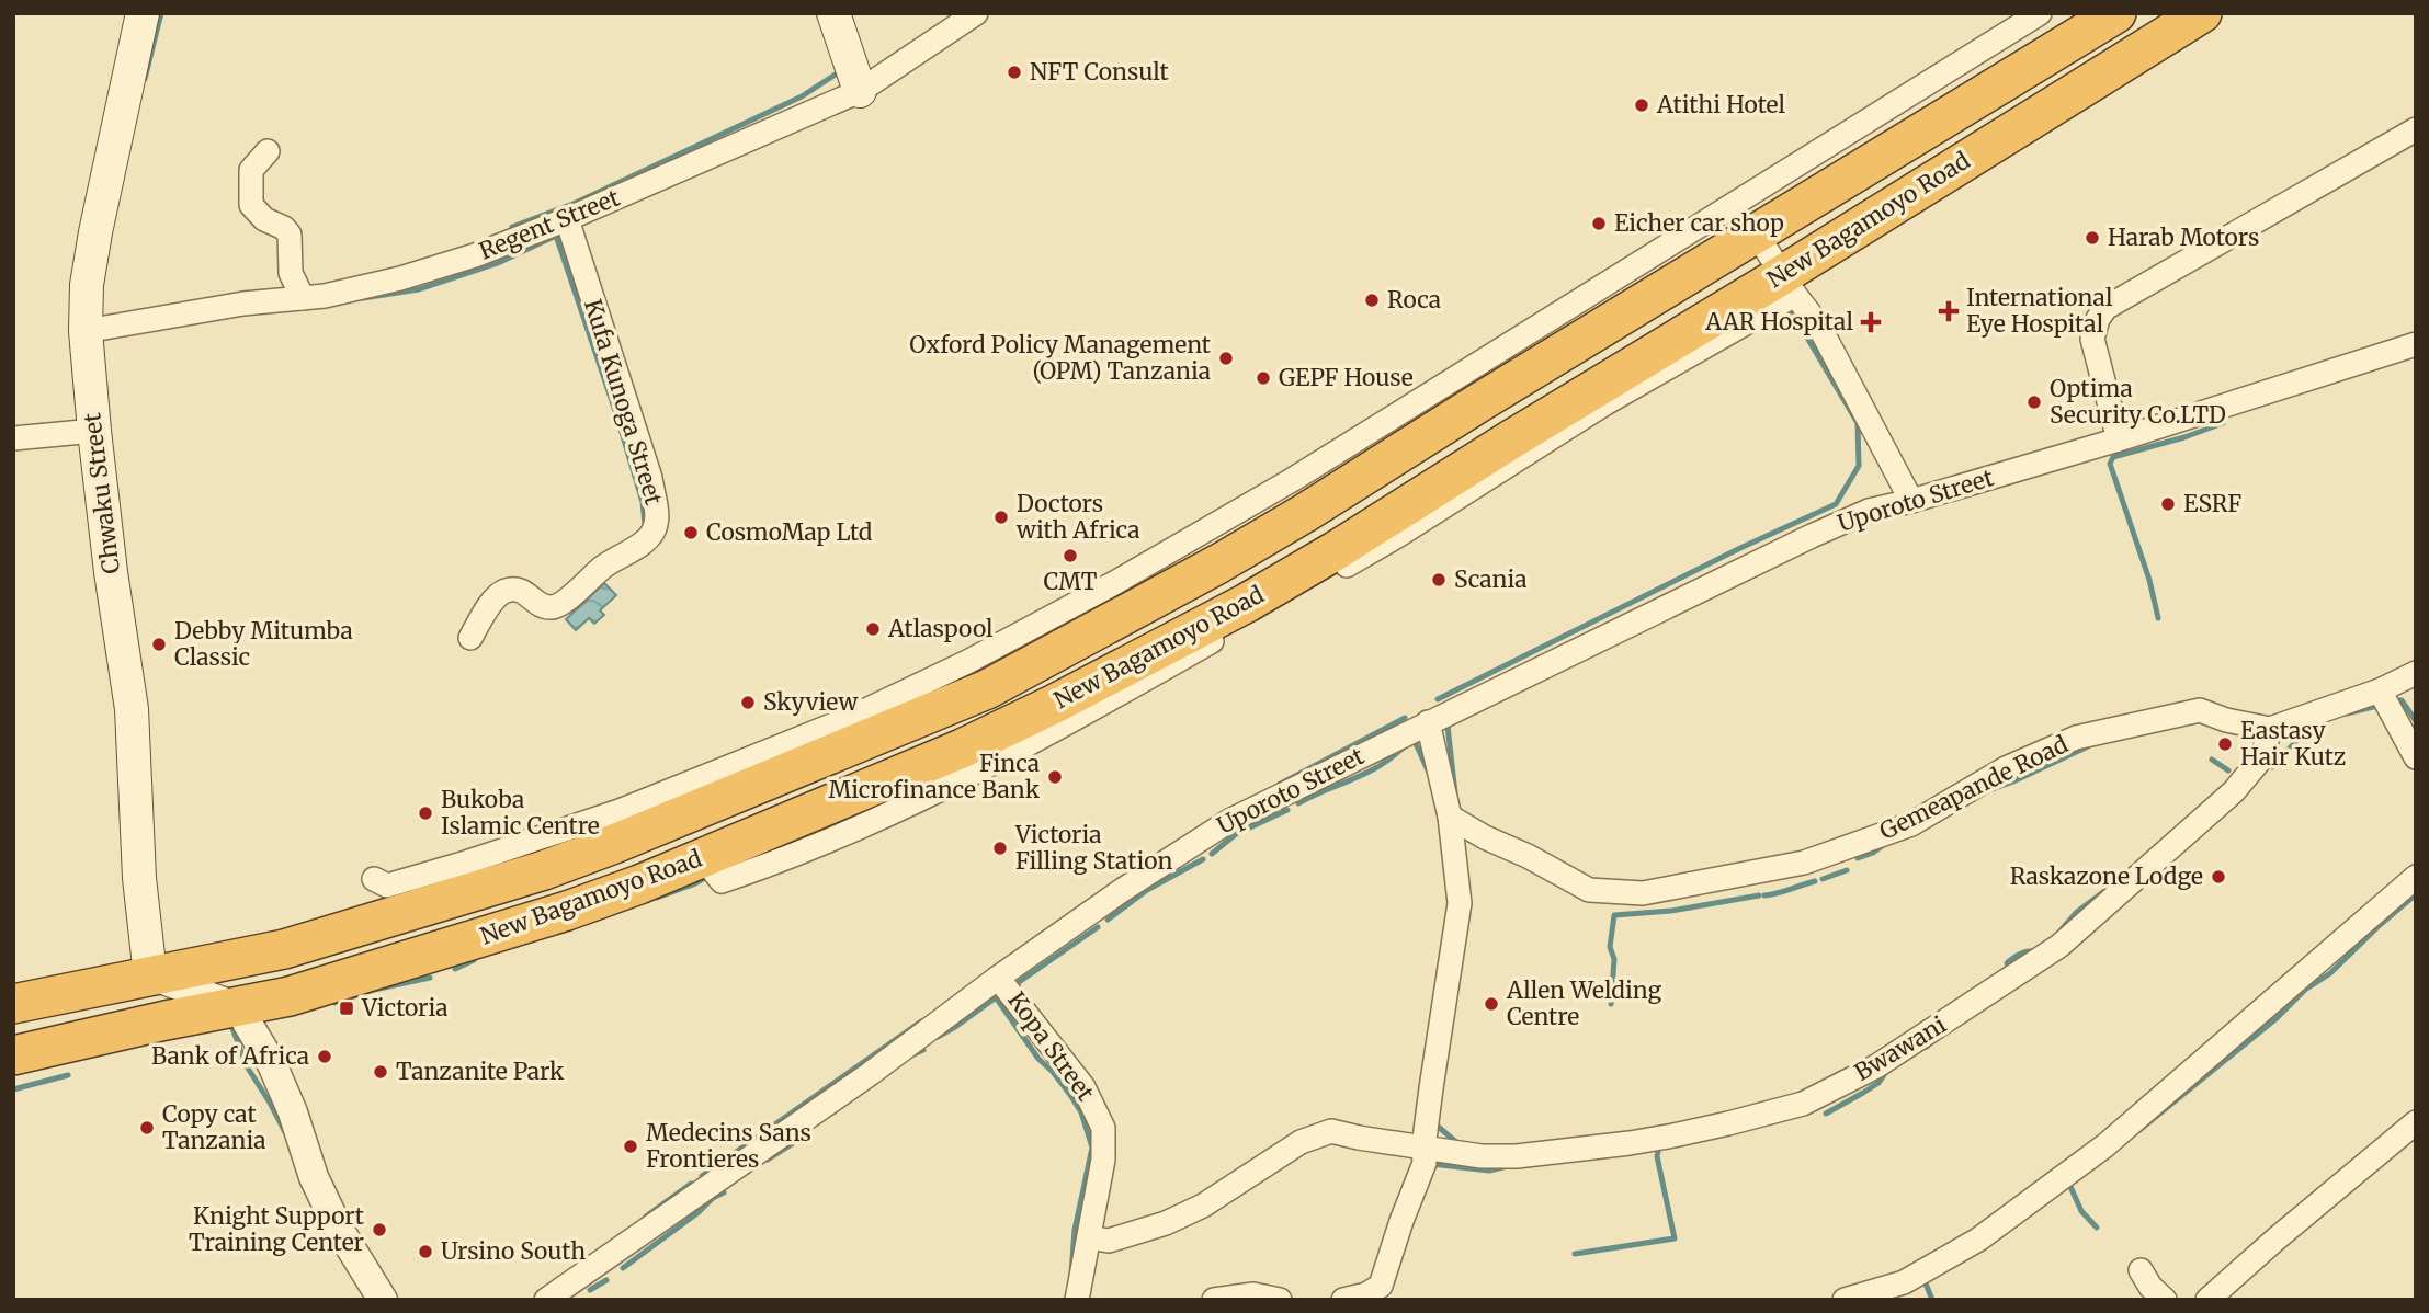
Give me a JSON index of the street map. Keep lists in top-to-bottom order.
{
  "streets": {
    "highway": ["New Bagamoyo Road"],
    "main road": ["Chwaku Street"],
    "street": [
      "Regent Street",
      "Kufa Kunoga Street",
      "Uporoto Street",
      "Gemeapande Road",
      "Kopa Street",
      "Bwawani"
    ]
  },
  "crossings": [
    ["New Bagamoyo Road", "Chwaku Street"],
    ["Regent Street", "Kufa Kunoga Street"],
    ["Regent Street", "Chwaku Street"],
    ["Uporoto Street", "Kopa Street"],
    ["Gemeapande Road", "Bwawani"],
    ["Kopa Street", "Bwawani"]
  ],
  "places": {
    "other": [
      "NFT Consult",
      "Atithi Hotel",
      "Eicher car shop",
      "Harab Motors",
      "Roca",
      "Oxford Policy Management (OPM) Tanzania",
      "GEPF House",
      "Optima Security Co.LTD",
      "ESRF",
      "Doctors with Africa",
      "CosmoMap Ltd",
      "CMT",
      "Scania",
      "Atlaspool",
      "Debby Mitumba Classic",
      "Skyview",
      "Eastasy Hair Kutz",
      "Finca Microfinance Bank",
      "Bukoba Islamic Centre",
      "Victoria Filling Station",
      "Raskazone Lodge",
      "Allen Welding Centre",
      "Bank of Africa",
      "Tanzanite Park",
      "Copy cat Tanzania",
      "Medecins Sans Frontieres",
      "Knight Support Training Center",
      "Ursino South"
    ],
    "health": ["International Eye Hospital", "AAR Hospital"],
    "transit": ["Victoria"]
  }
}
